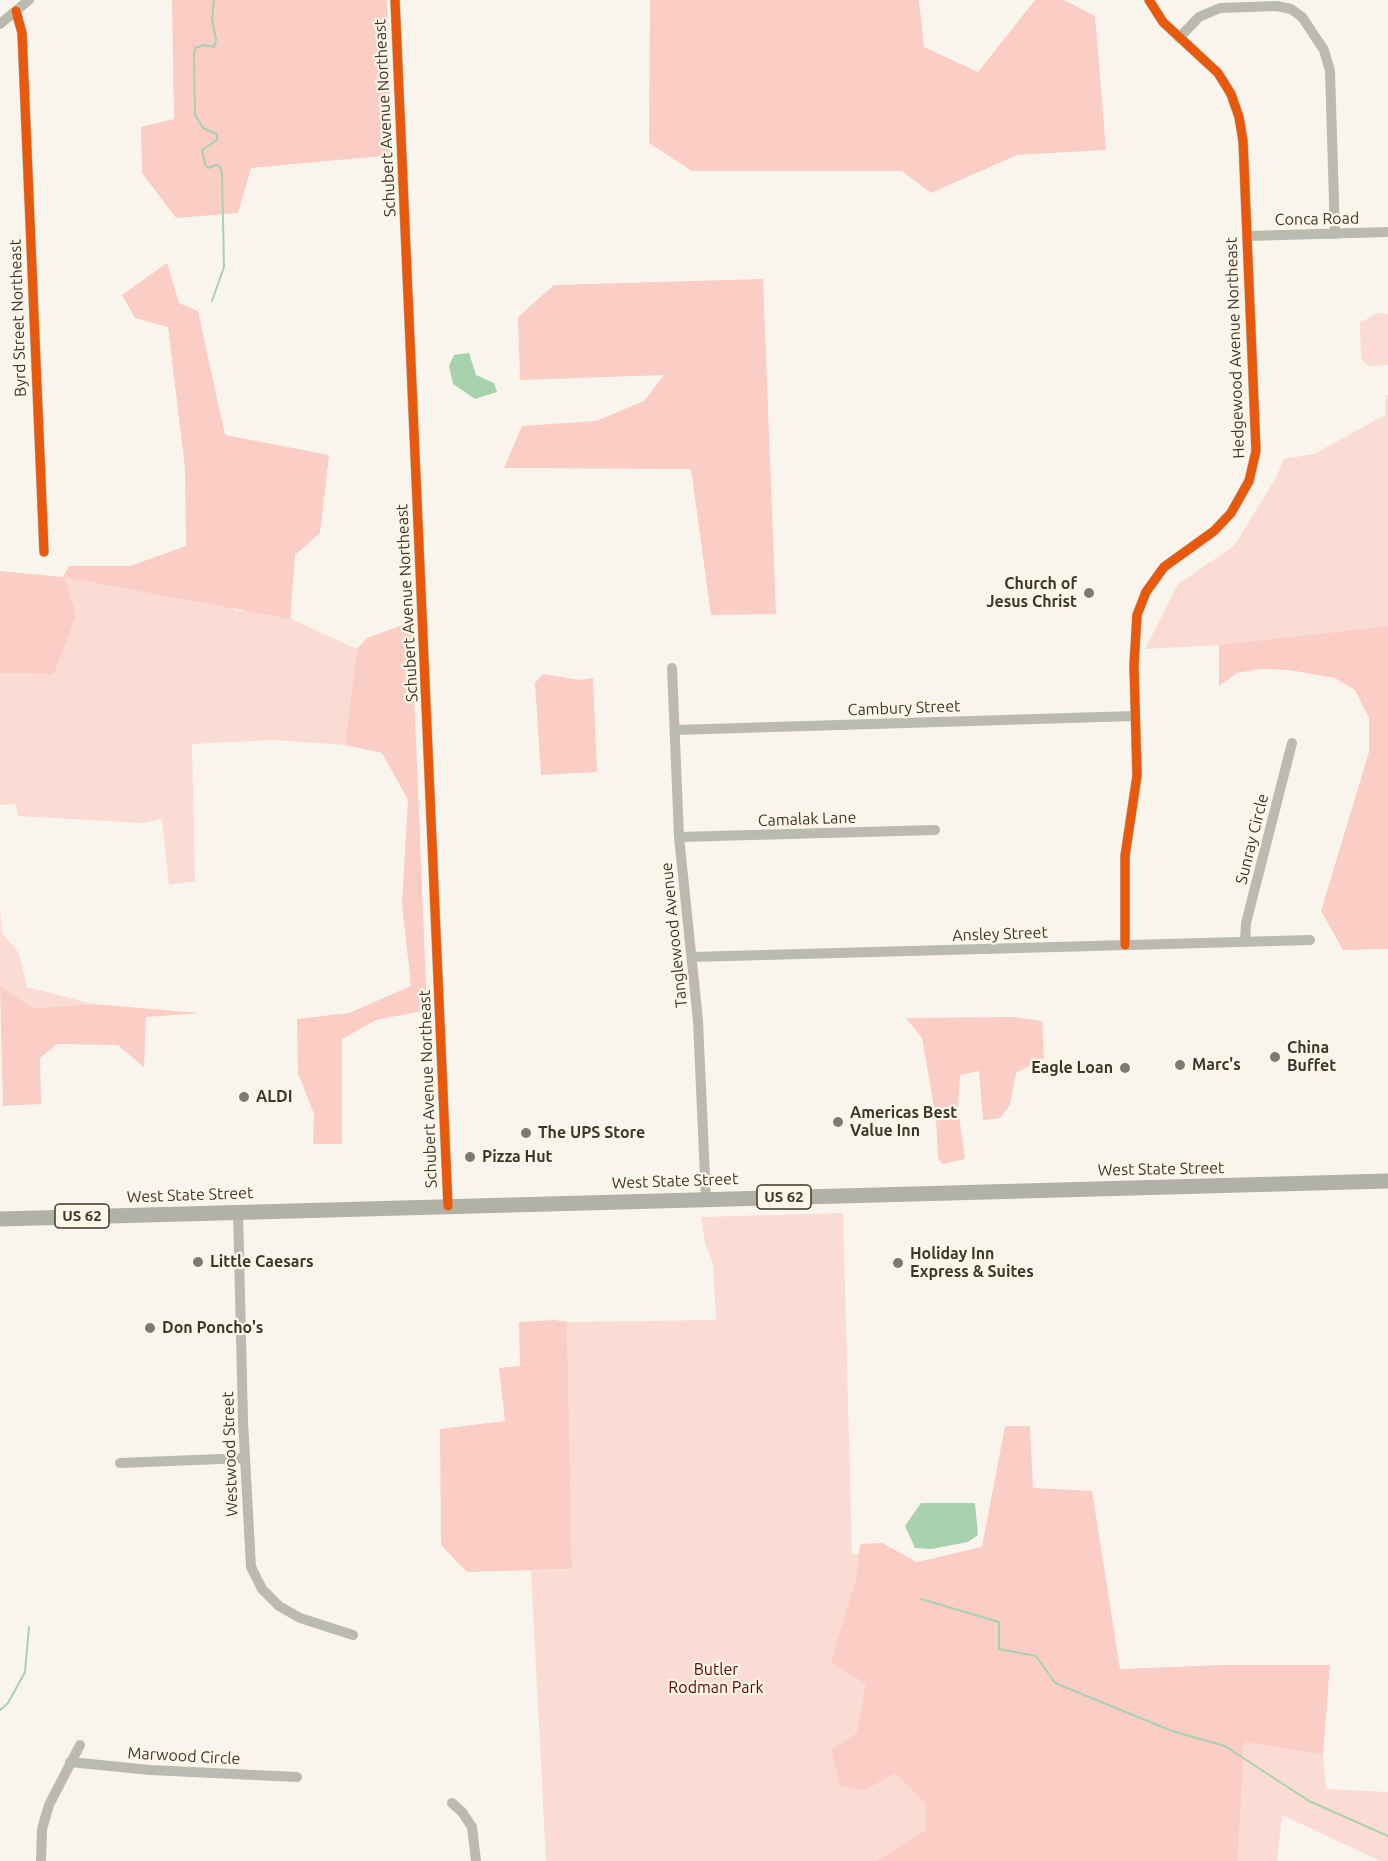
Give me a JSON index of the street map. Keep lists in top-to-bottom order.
{
  "streets": {
    "highway": ["West State Street", "US 62"],
    "street": [
      "Schubert Avenue Northeast",
      "Conca Road",
      "Byrd Street Northeast",
      "Hedgewood Avenue Northeast",
      "Cambury Street",
      "Camalak Lane",
      "Sunray Circle",
      "Ansley Street",
      "Tanglewood Avenue",
      "Westwood Street",
      "Marwood Circle"
    ]
  },
  "crossings": [
    ["Schubert Avenue Northeast", "West State Street"],
    ["Conca Road", "Hedgewood Avenue Northeast"],
    ["Hedgewood Avenue Northeast", "Cambury Street"],
    ["Hedgewood Avenue Northeast", "Ansley Street"],
    ["Cambury Street", "Tanglewood Avenue"],
    ["Camalak Lane", "Tanglewood Avenue"],
    ["Sunray Circle", "Ansley Street"],
    ["Ansley Street", "Tanglewood Avenue"],
    ["Tanglewood Avenue", "West State Street"],
    ["West State Street", "Westwood Street"]
  ],
  "parks": ["Butler Rodman Park"],
  "places": [
    "Church of Jesus Christ",
    "China Buffet",
    "Marc's",
    "Eagle Loan",
    "ALDI",
    "Americas Best Value Inn",
    "The UPS Store",
    "Pizza Hut",
    "Little Caesars",
    "Holiday Inn Express & Suites",
    "Don Poncho's"
  ]
}
